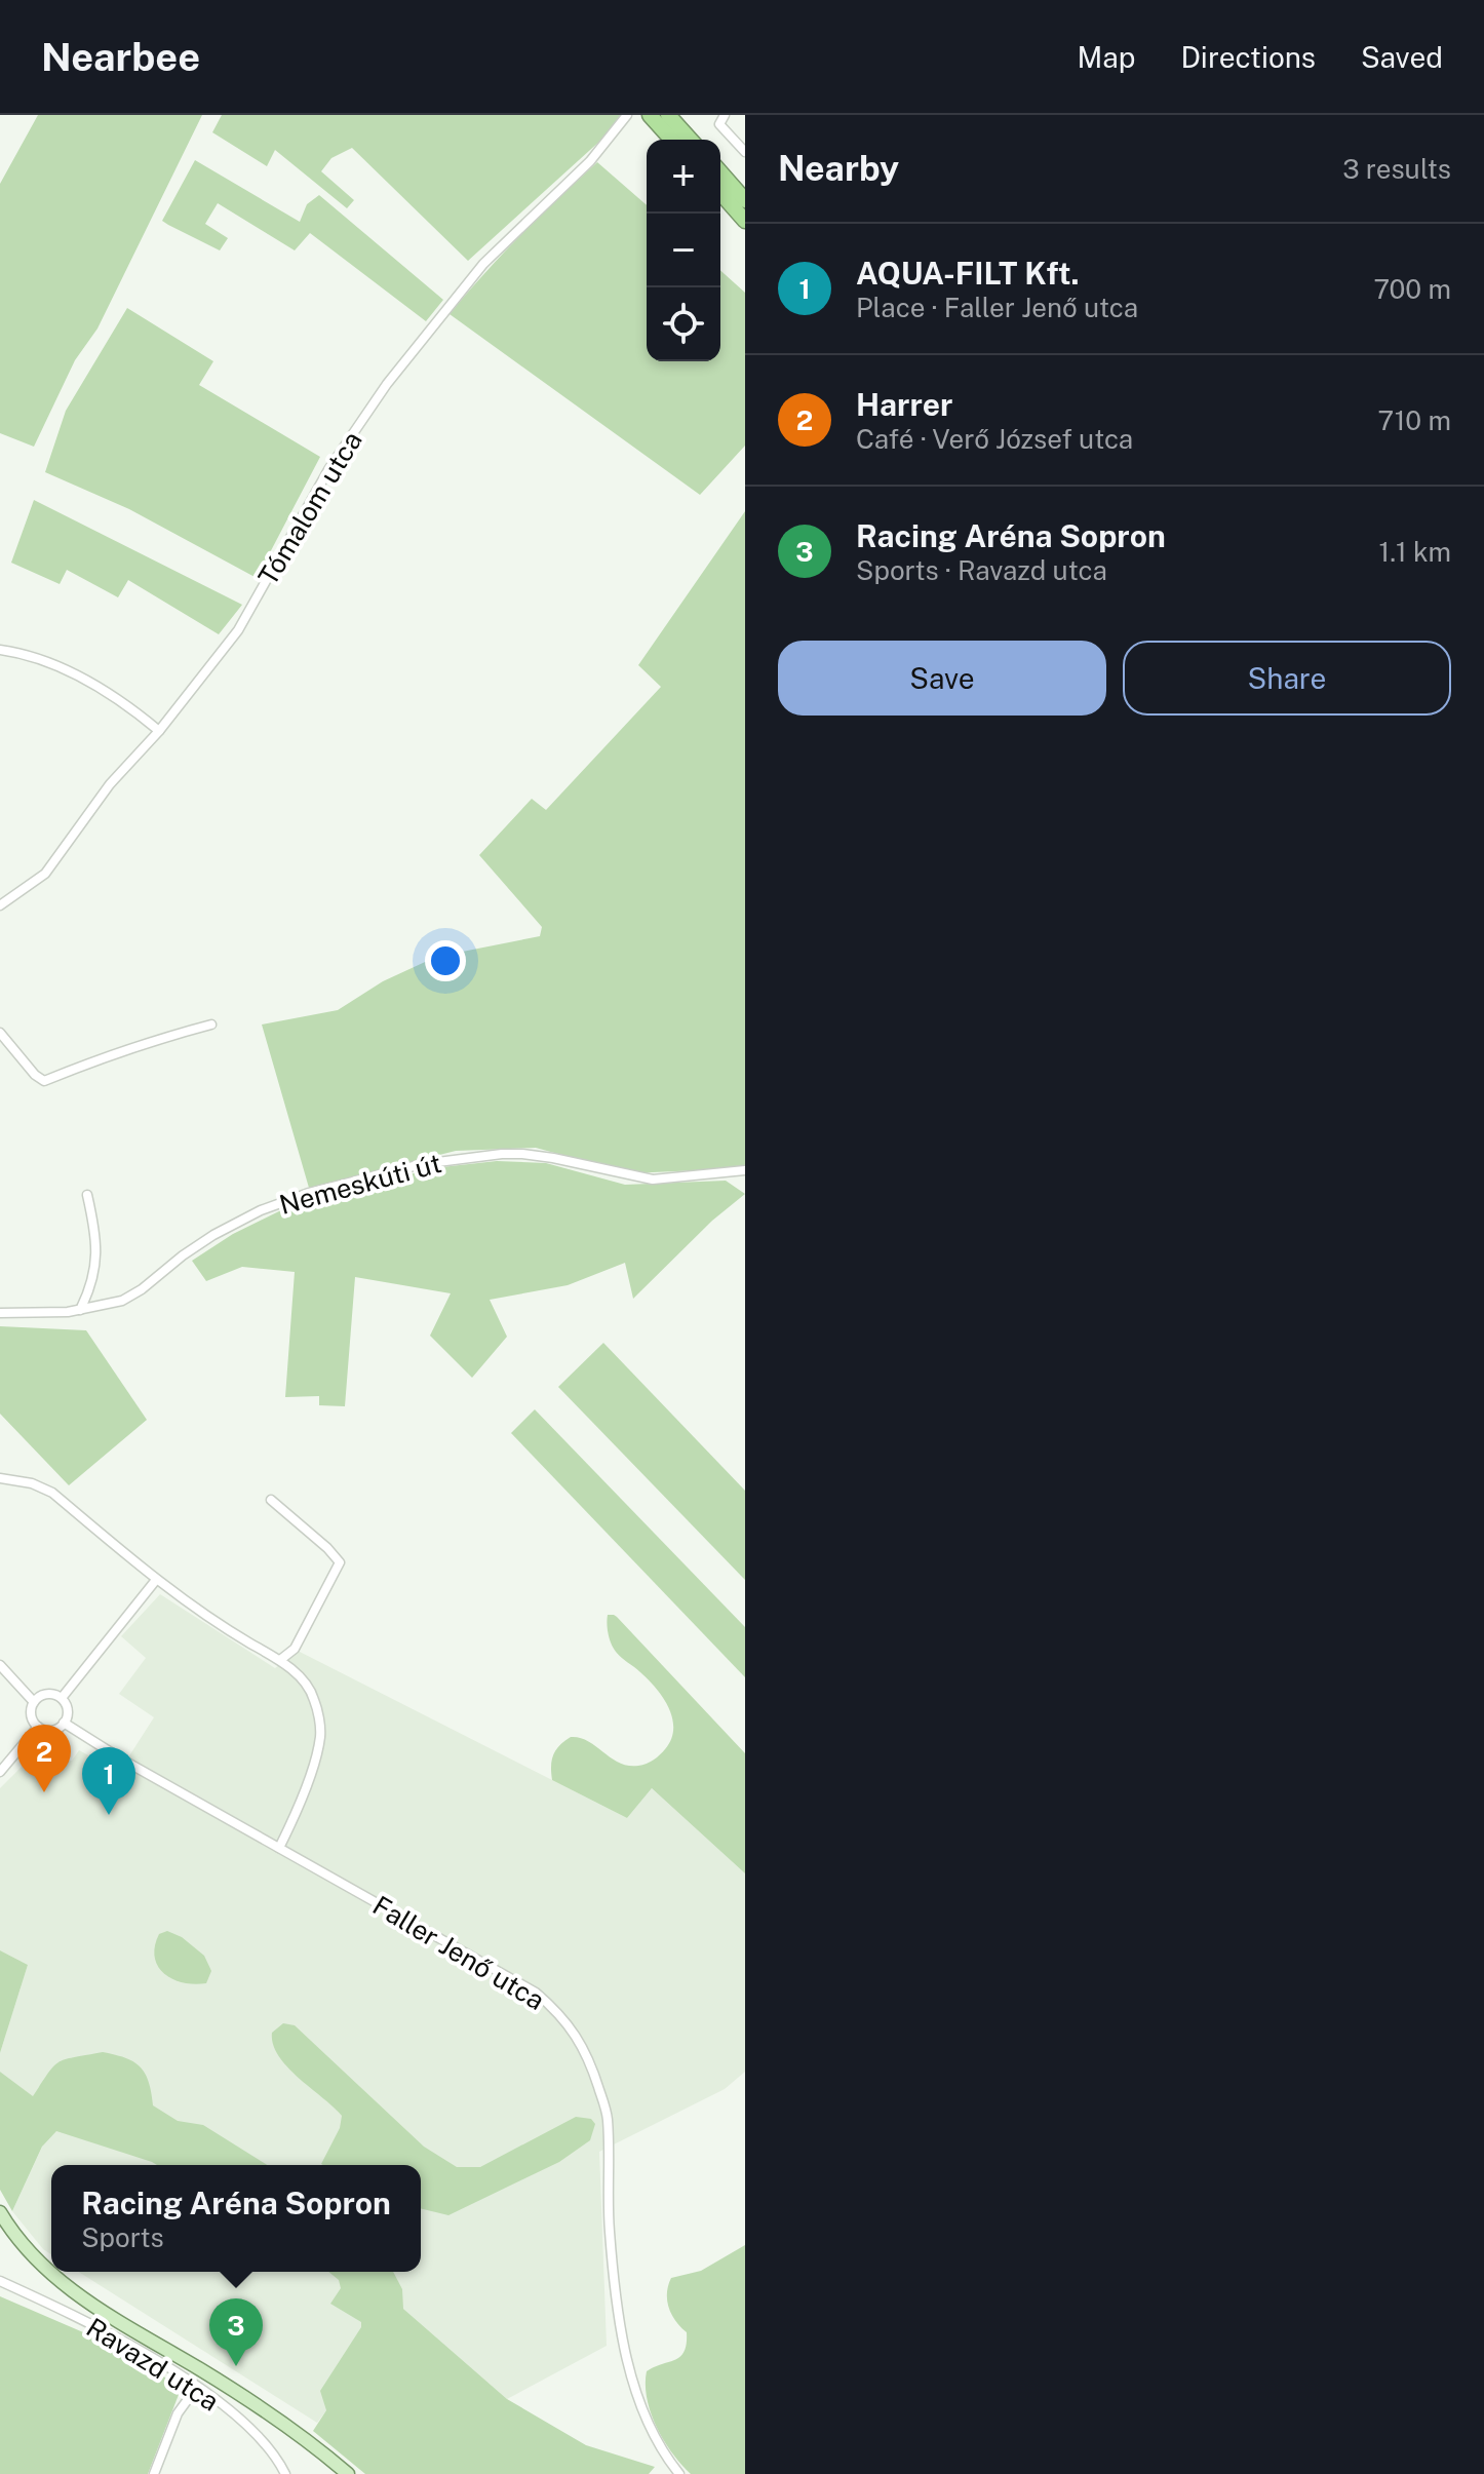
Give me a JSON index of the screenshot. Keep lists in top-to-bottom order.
{
  "streets": {
    "street": [
      "Tómalom utca",
      "Nemeskúti út",
      "Faller Jenő utca",
      "Ravazd utca"
    ]
  },
  "page": {
    "header": "Nearbee",
    "nav": ["Map", "Directions", "Saved"],
    "heading": ["Nearby", "3 results"],
    "map_buttons": ["+", "−"],
    "list": [
      {
        "mark": "1",
        "name": "AQUA-FILT Kft.",
        "note": "Place · Faller Jenő utca",
        "value": "700 m"
      },
      {
        "mark": "2",
        "name": "Harrer",
        "note": "Café · Verő József utca",
        "value": "710 m"
      },
      {
        "mark": "3",
        "name": "Racing Aréna Sopron",
        "note": "Sports · Ravazd utca",
        "value": "1.1 km"
      }
    ],
    "buttons": ["Save", "Share"],
    "pins": ["2", "1", "3"],
    "popup": ["Racing Aréna Sopron", "Sports"]
  }
}
